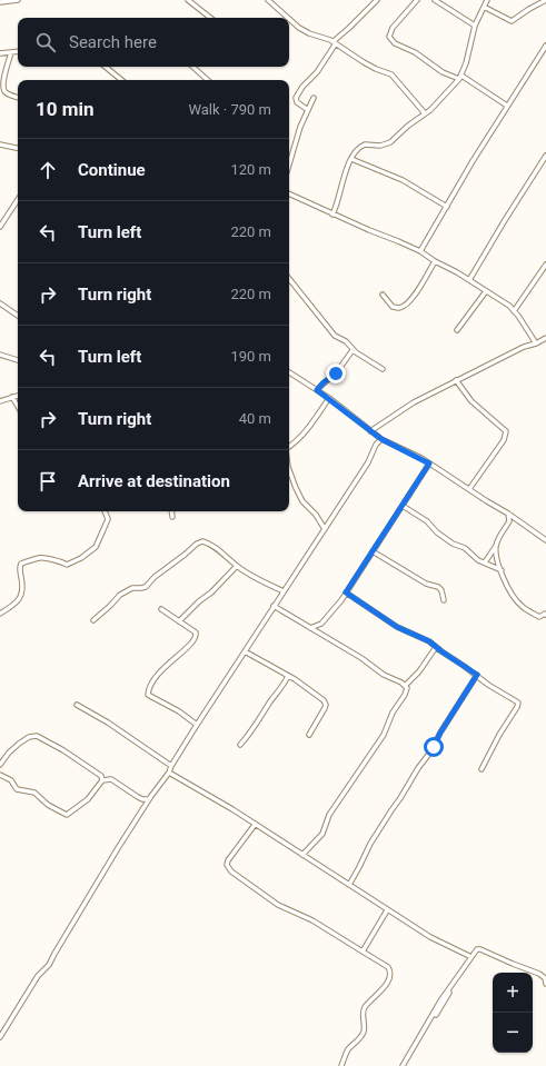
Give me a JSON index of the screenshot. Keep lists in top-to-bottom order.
{
  "page": {
    "search": "Search here",
    "heading": ["10 min", "Walk · 790 m"],
    "list": [
      ["Continue", "120 m"],
      ["Turn left", "220 m"],
      ["Turn right", "220 m"],
      ["Turn left", "190 m"],
      ["Turn right", "40 m"],
      "Arrive at destination"
    ],
    "map_buttons": ["+", "−"]
  }
}
